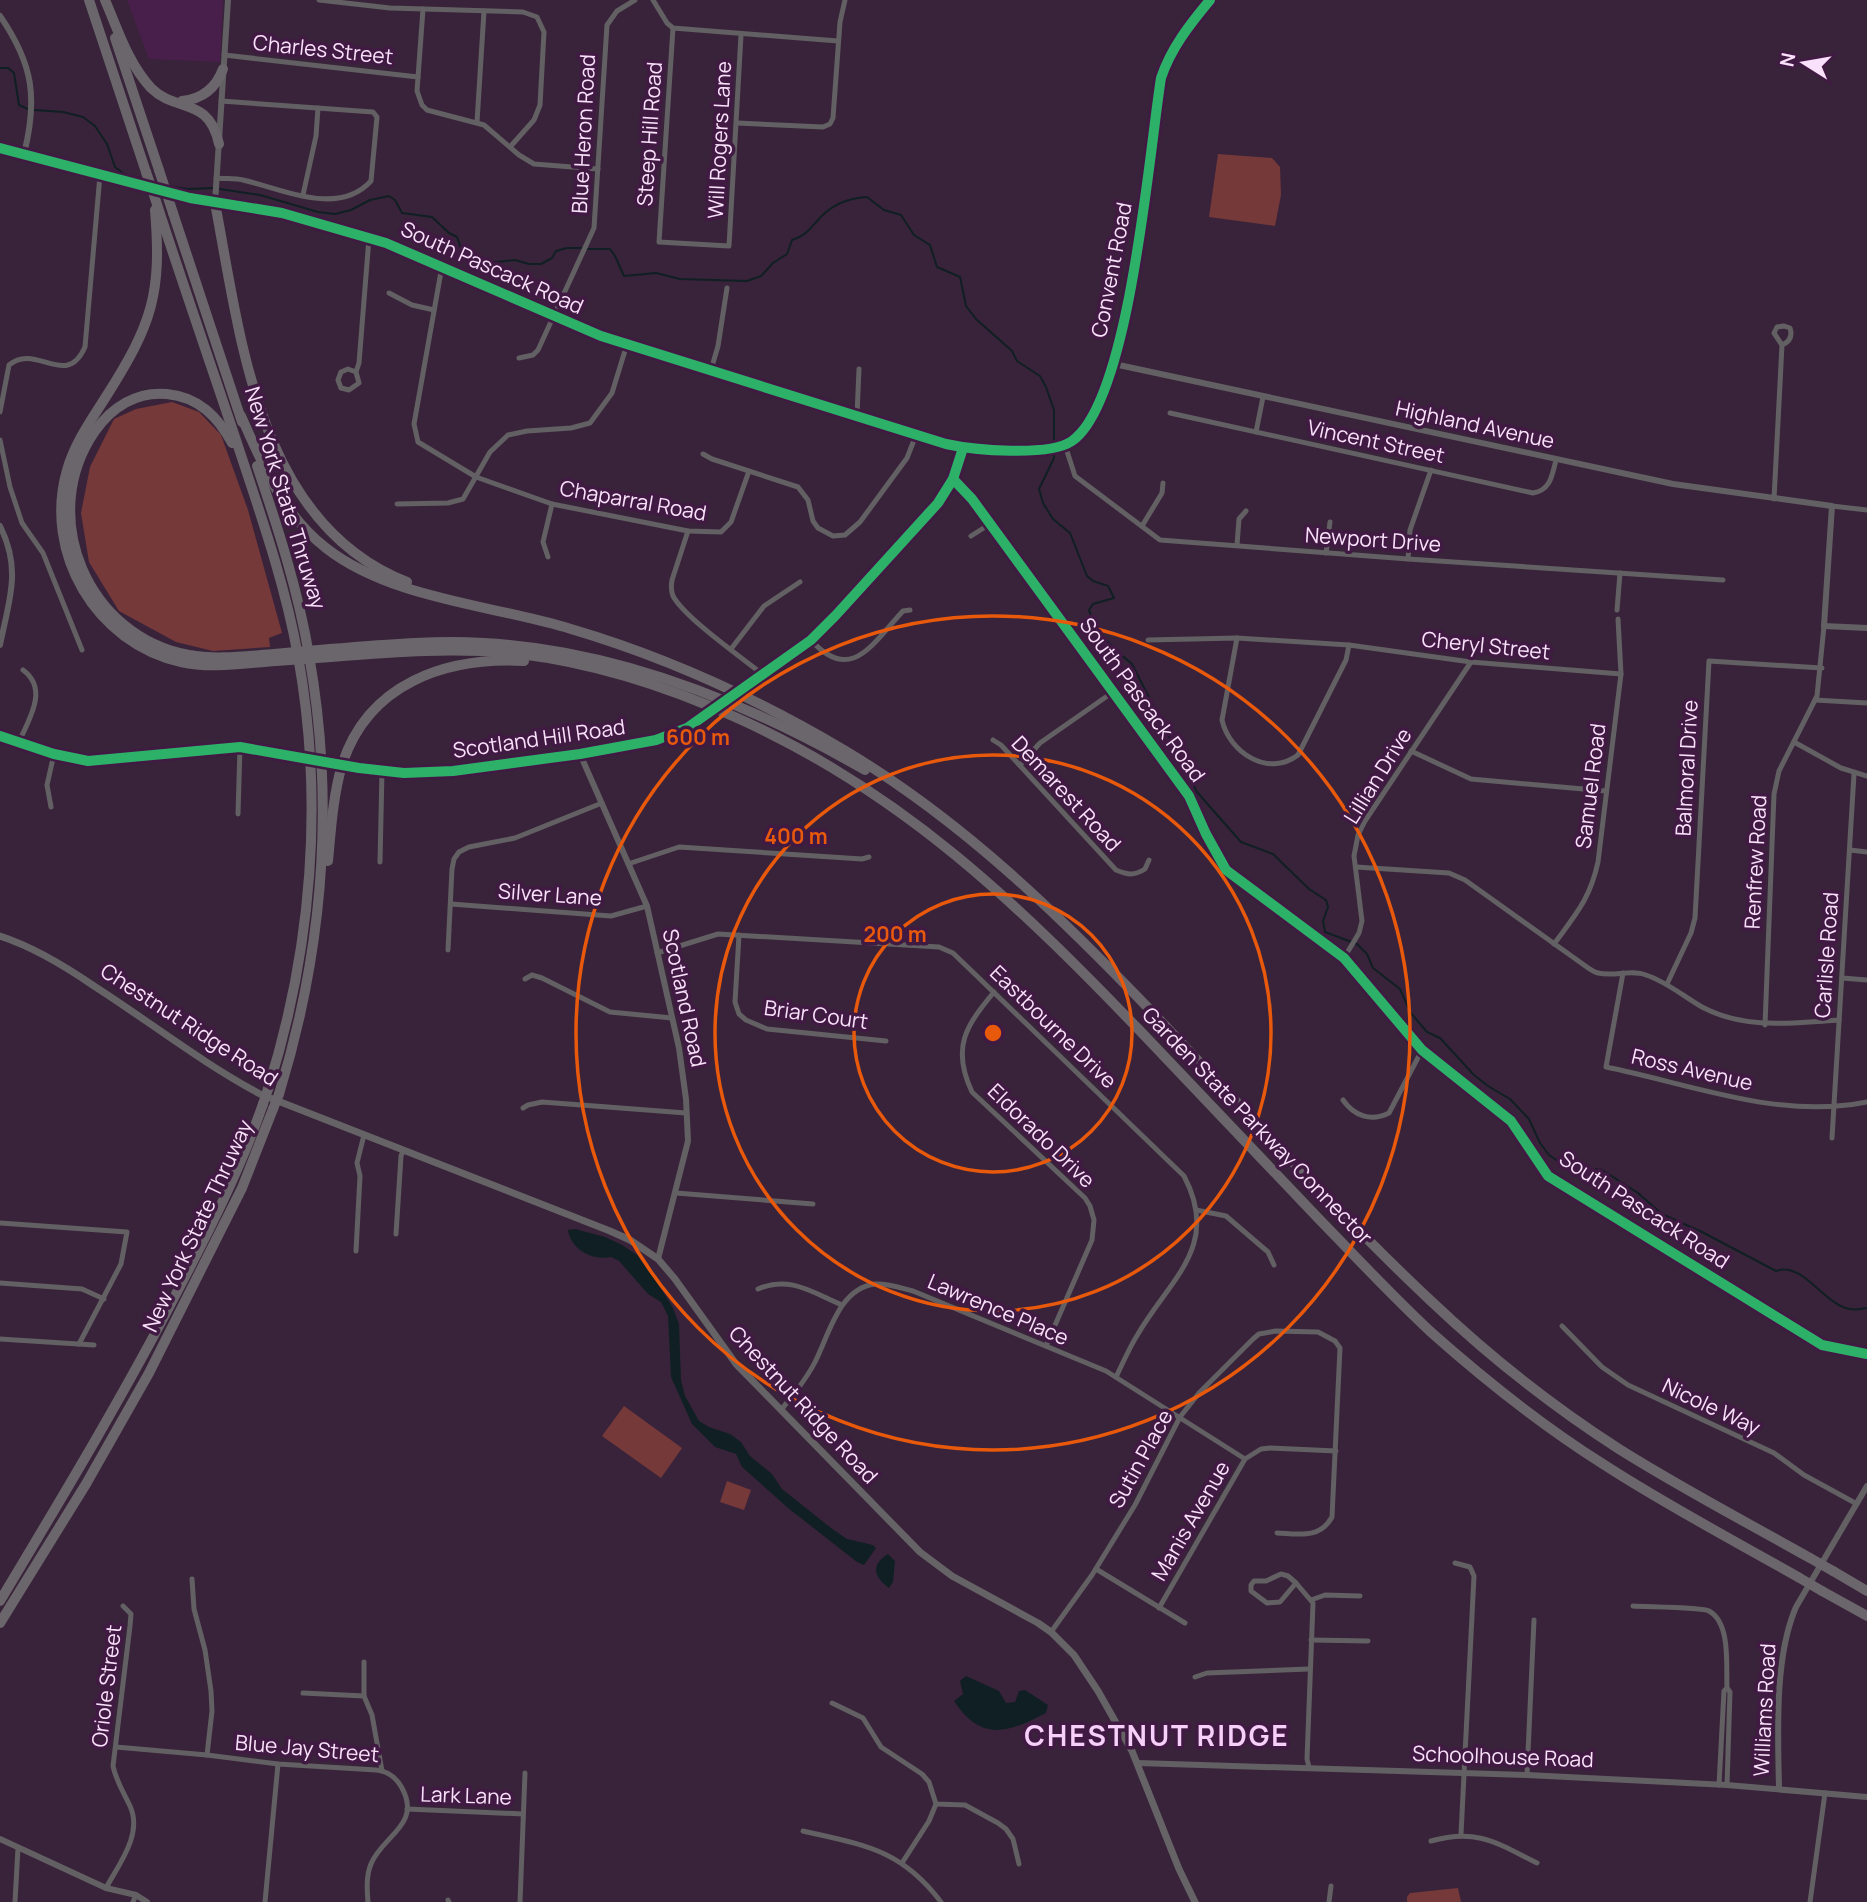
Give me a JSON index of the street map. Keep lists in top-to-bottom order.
{
  "streets": {
    "highway": ["New York State Thruway", "Garden State Parkway Connector"],
    "main road": ["Chestnut Ridge Road"],
    "street": [
      "Charles Street",
      "Blue Heron Road",
      "Steep Hill Road",
      "Will Rogers Lane",
      "South Pascack Road",
      "Convent Road",
      "Highland Avenue",
      "Vincent Street",
      "Chaparral Road",
      "Newport Drive",
      "Cheryl Street",
      "Scotland Hill Road",
      "Balmoral Drive",
      "Lillian Drive",
      "Samuel Road",
      "Demarest Road",
      "Renfrew Road",
      "Silver Lane",
      "Carlisle Road",
      "Scotland Road",
      "Briar Court",
      "Eastbourne Drive",
      "Ross Avenue",
      "Eldorado Drive",
      "Lawrence Place",
      "Nicole Way",
      "Sutin Place",
      "Manis Avenue",
      "Oriole Street",
      "Williams Road",
      "Blue Jay Street",
      "Schoolhouse Road",
      "Lark Lane"
    ]
  },
  "crossings": [
    ["Blue Heron Road", "South Pascack Road"],
    ["Steep Hill Road", "Will Rogers Lane"],
    ["South Pascack Road", "Scotland Hill Road"],
    ["South Pascack Road", "Lillian Drive"],
    ["Convent Road", "Highland Avenue"],
    ["Convent Road", "Newport Drive"],
    ["Highland Avenue", "Vincent Street"],
    ["Cheryl Street", "Lillian Drive"],
    ["Cheryl Street", "Samuel Road"],
    ["Scotland Hill Road", "Scotland Road"],
    ["Balmoral Drive", "Renfrew Road"],
    ["Silver Lane", "Scotland Road"],
    ["Carlisle Road", "Ross Avenue"],
    ["Scotland Road", "Chestnut Ridge Road"],
    ["Scotland Road", "Eastbourne Drive"],
    ["Briar Court", "Eastbourne Drive"],
    ["Chestnut Ridge Road", "Lawrence Place"],
    ["Chestnut Ridge Road", "Sutin Place"],
    ["Chestnut Ridge Road", "Schoolhouse Road"],
    ["Eastbourne Drive", "Eldorado Drive"],
    ["Eastbourne Drive", "Lawrence Place"],
    ["Eldorado Drive", "Lawrence Place"],
    ["Lawrence Place", "Sutin Place"],
    ["Lawrence Place", "Manis Avenue"],
    ["Nicole Way", "Williams Road"],
    ["Sutin Place", "Manis Avenue"],
    ["Oriole Street", "Blue Jay Street"],
    ["Williams Road", "Schoolhouse Road"],
    ["Blue Jay Street", "Lark Lane"]
  ],
  "districts": ["CHESTNUT RIDGE"],
  "north": "left",
  "rings": ["600 m", "400 m", "200 m"]
}
